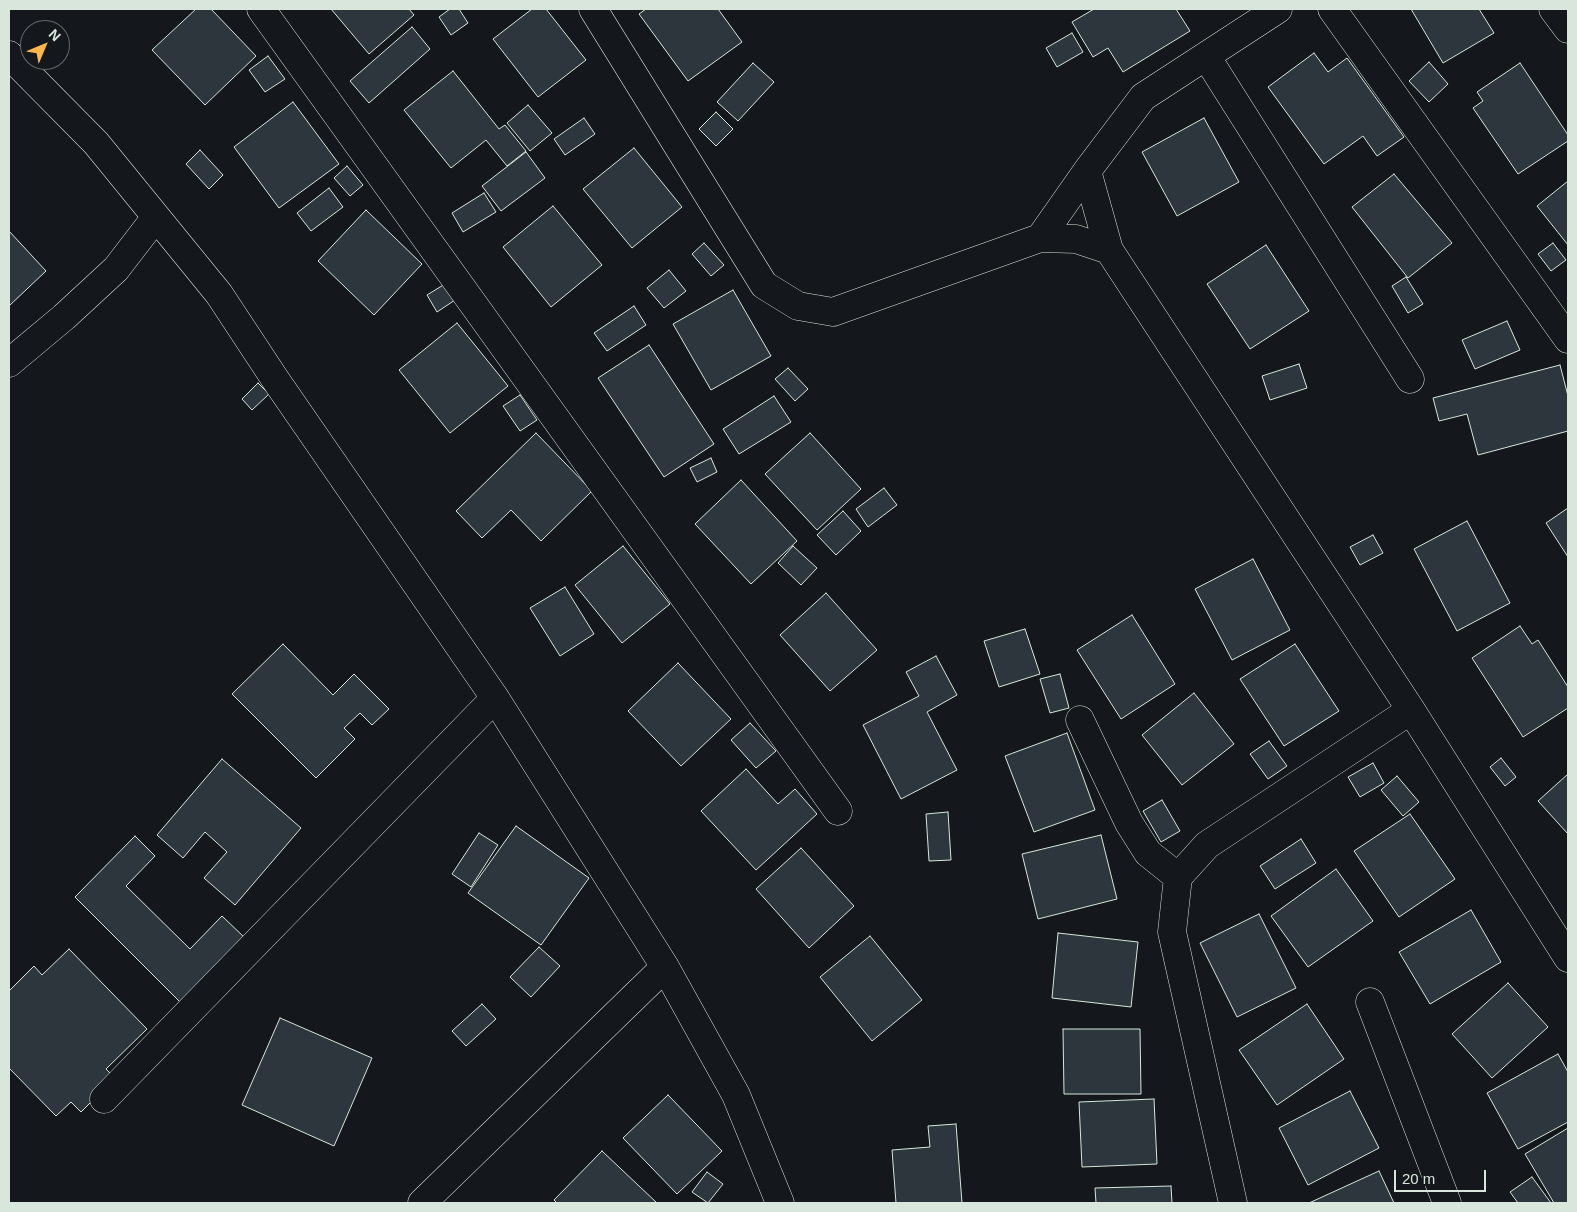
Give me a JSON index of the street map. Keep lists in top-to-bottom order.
{
  "scale_bar": "20 m",
  "north": "top right"
}
